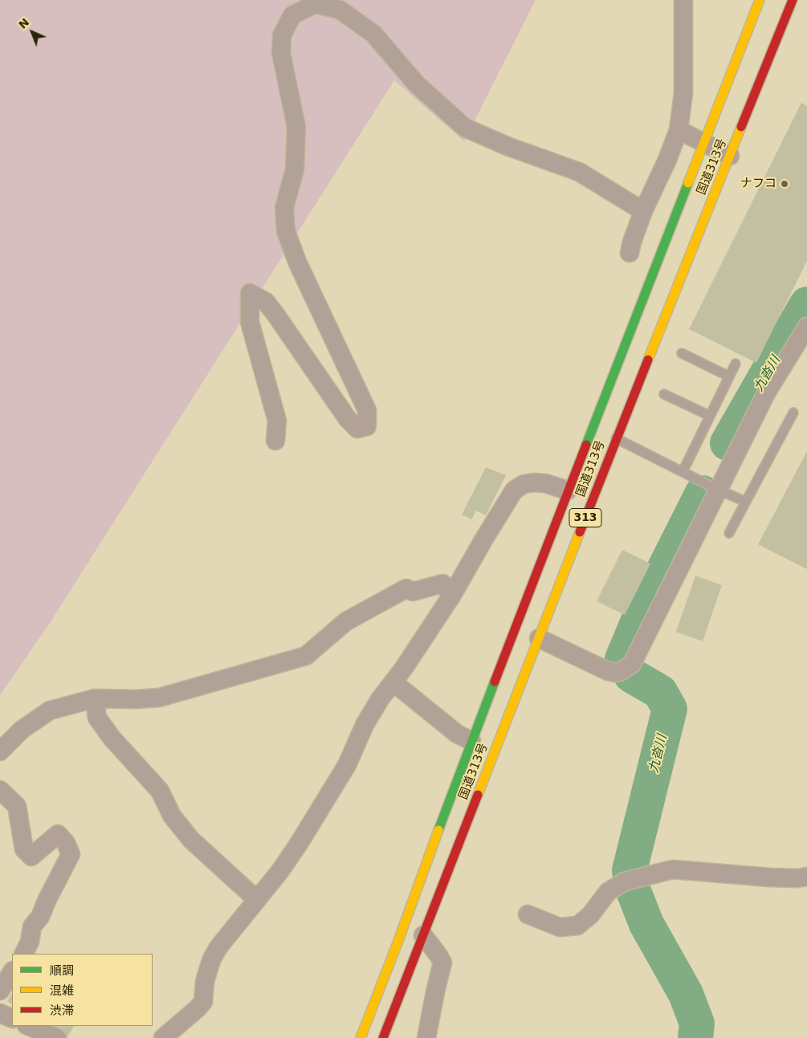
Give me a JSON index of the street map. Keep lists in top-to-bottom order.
{
  "streets": {
    "highway": ["国道313号", "313"]
  },
  "water": ["九沓川"],
  "places": ["ナフコ"],
  "legend": ["順調", "混雑", "渋滞"],
  "north": "top left"
}
